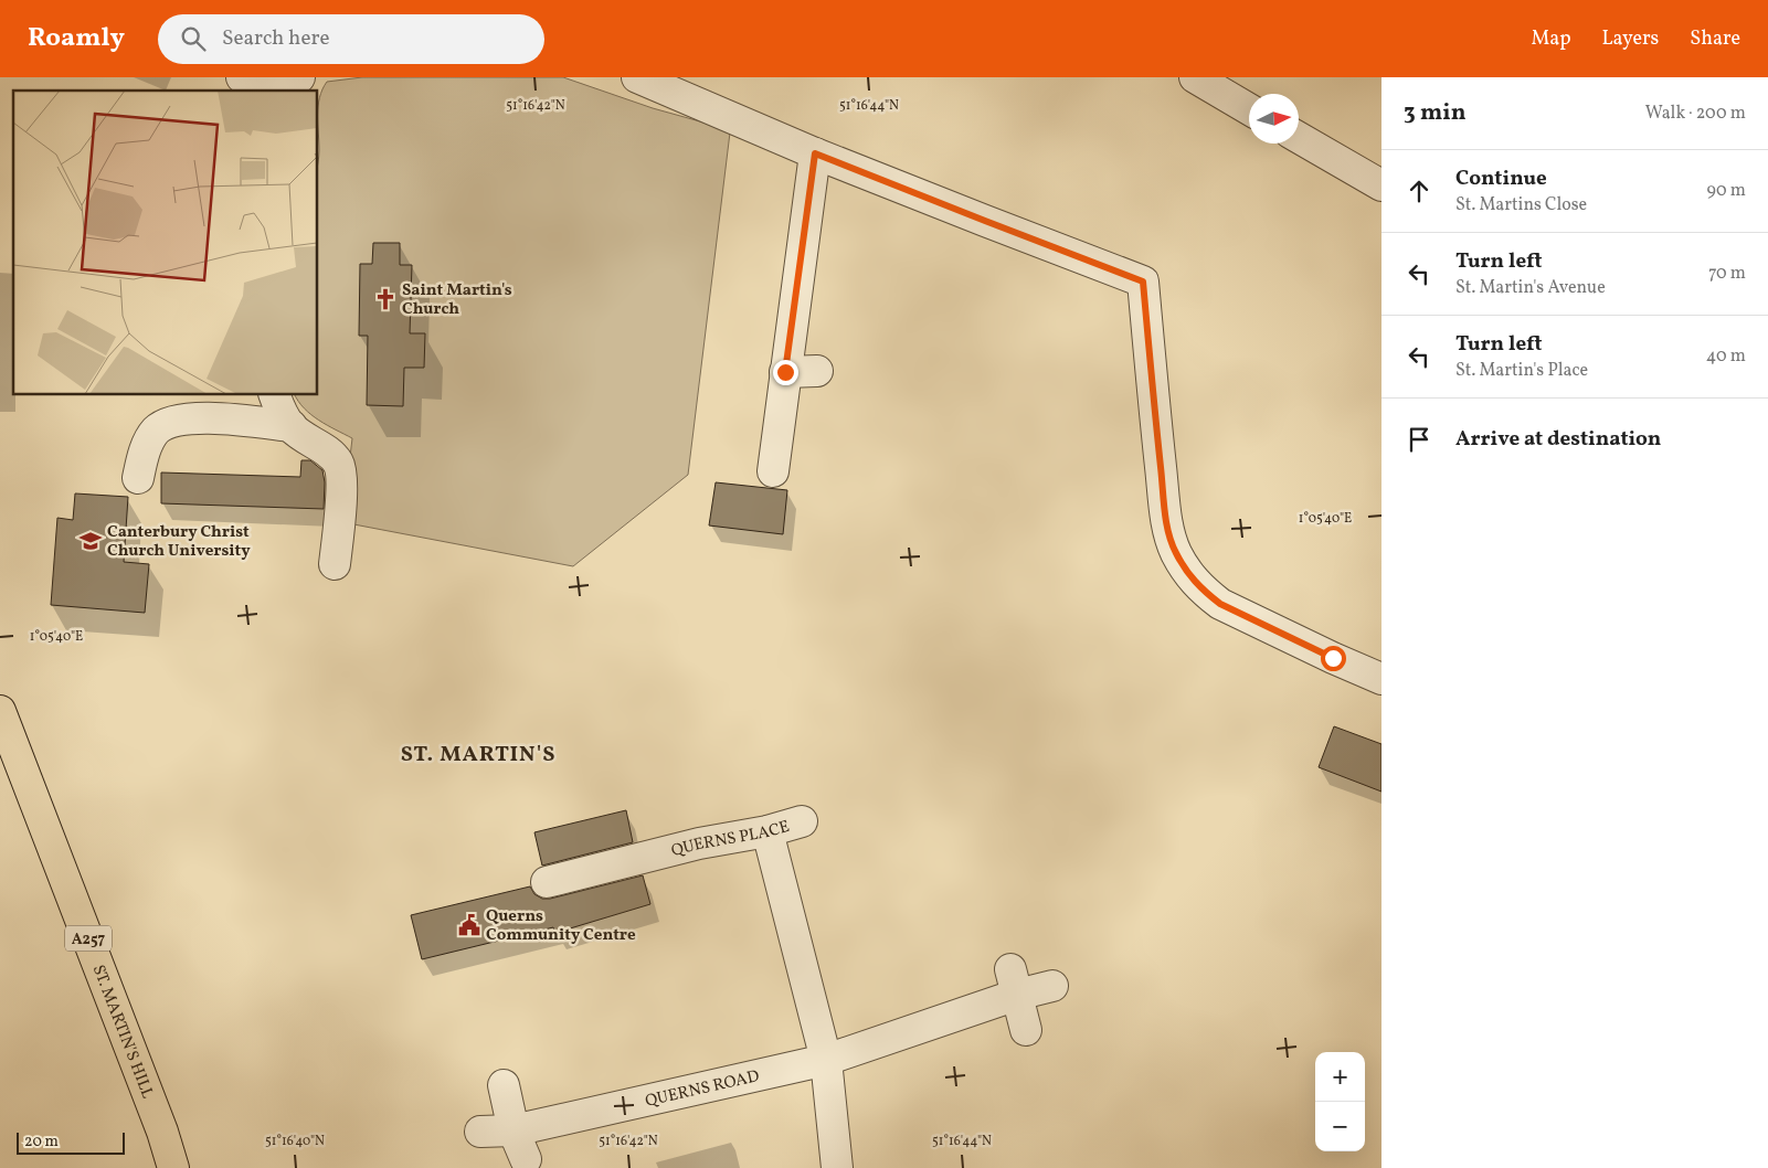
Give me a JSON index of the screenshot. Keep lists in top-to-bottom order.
{
  "streets": {
    "main road": ["A257", "ST. MARTIN'S HILL"],
    "street": ["QUERNS PLACE", "QUERNS ROAD"]
  },
  "districts": ["ST. MARTIN'S"],
  "places": {
    "church": ["Saint Martin's Church"],
    "school or university": ["Canterbury Christ Church University"],
    "public building": ["Querns Community Centre"]
  },
  "scale_bar": "20 m",
  "north": "right",
  "page": {
    "header": "Roamly",
    "search": "Search here",
    "nav": ["Map", "Layers", "Share"],
    "heading": ["3 min", "Walk · 200 m"],
    "list": [
      ["Continue", "St. Martins Close", "90 m"],
      ["Turn left", "St. Martin's Avenue", "70 m"],
      ["Turn left", "St. Martin's Place", "40 m"],
      "Arrive at destination"
    ],
    "map_buttons": ["+", "−"],
    "scale": "20 m"
  },
  "coordinates": [
    "51°16'42\"N",
    "51°16'44\"N",
    "1°05'40\"E",
    "51°16'40\"N"
  ]
}
